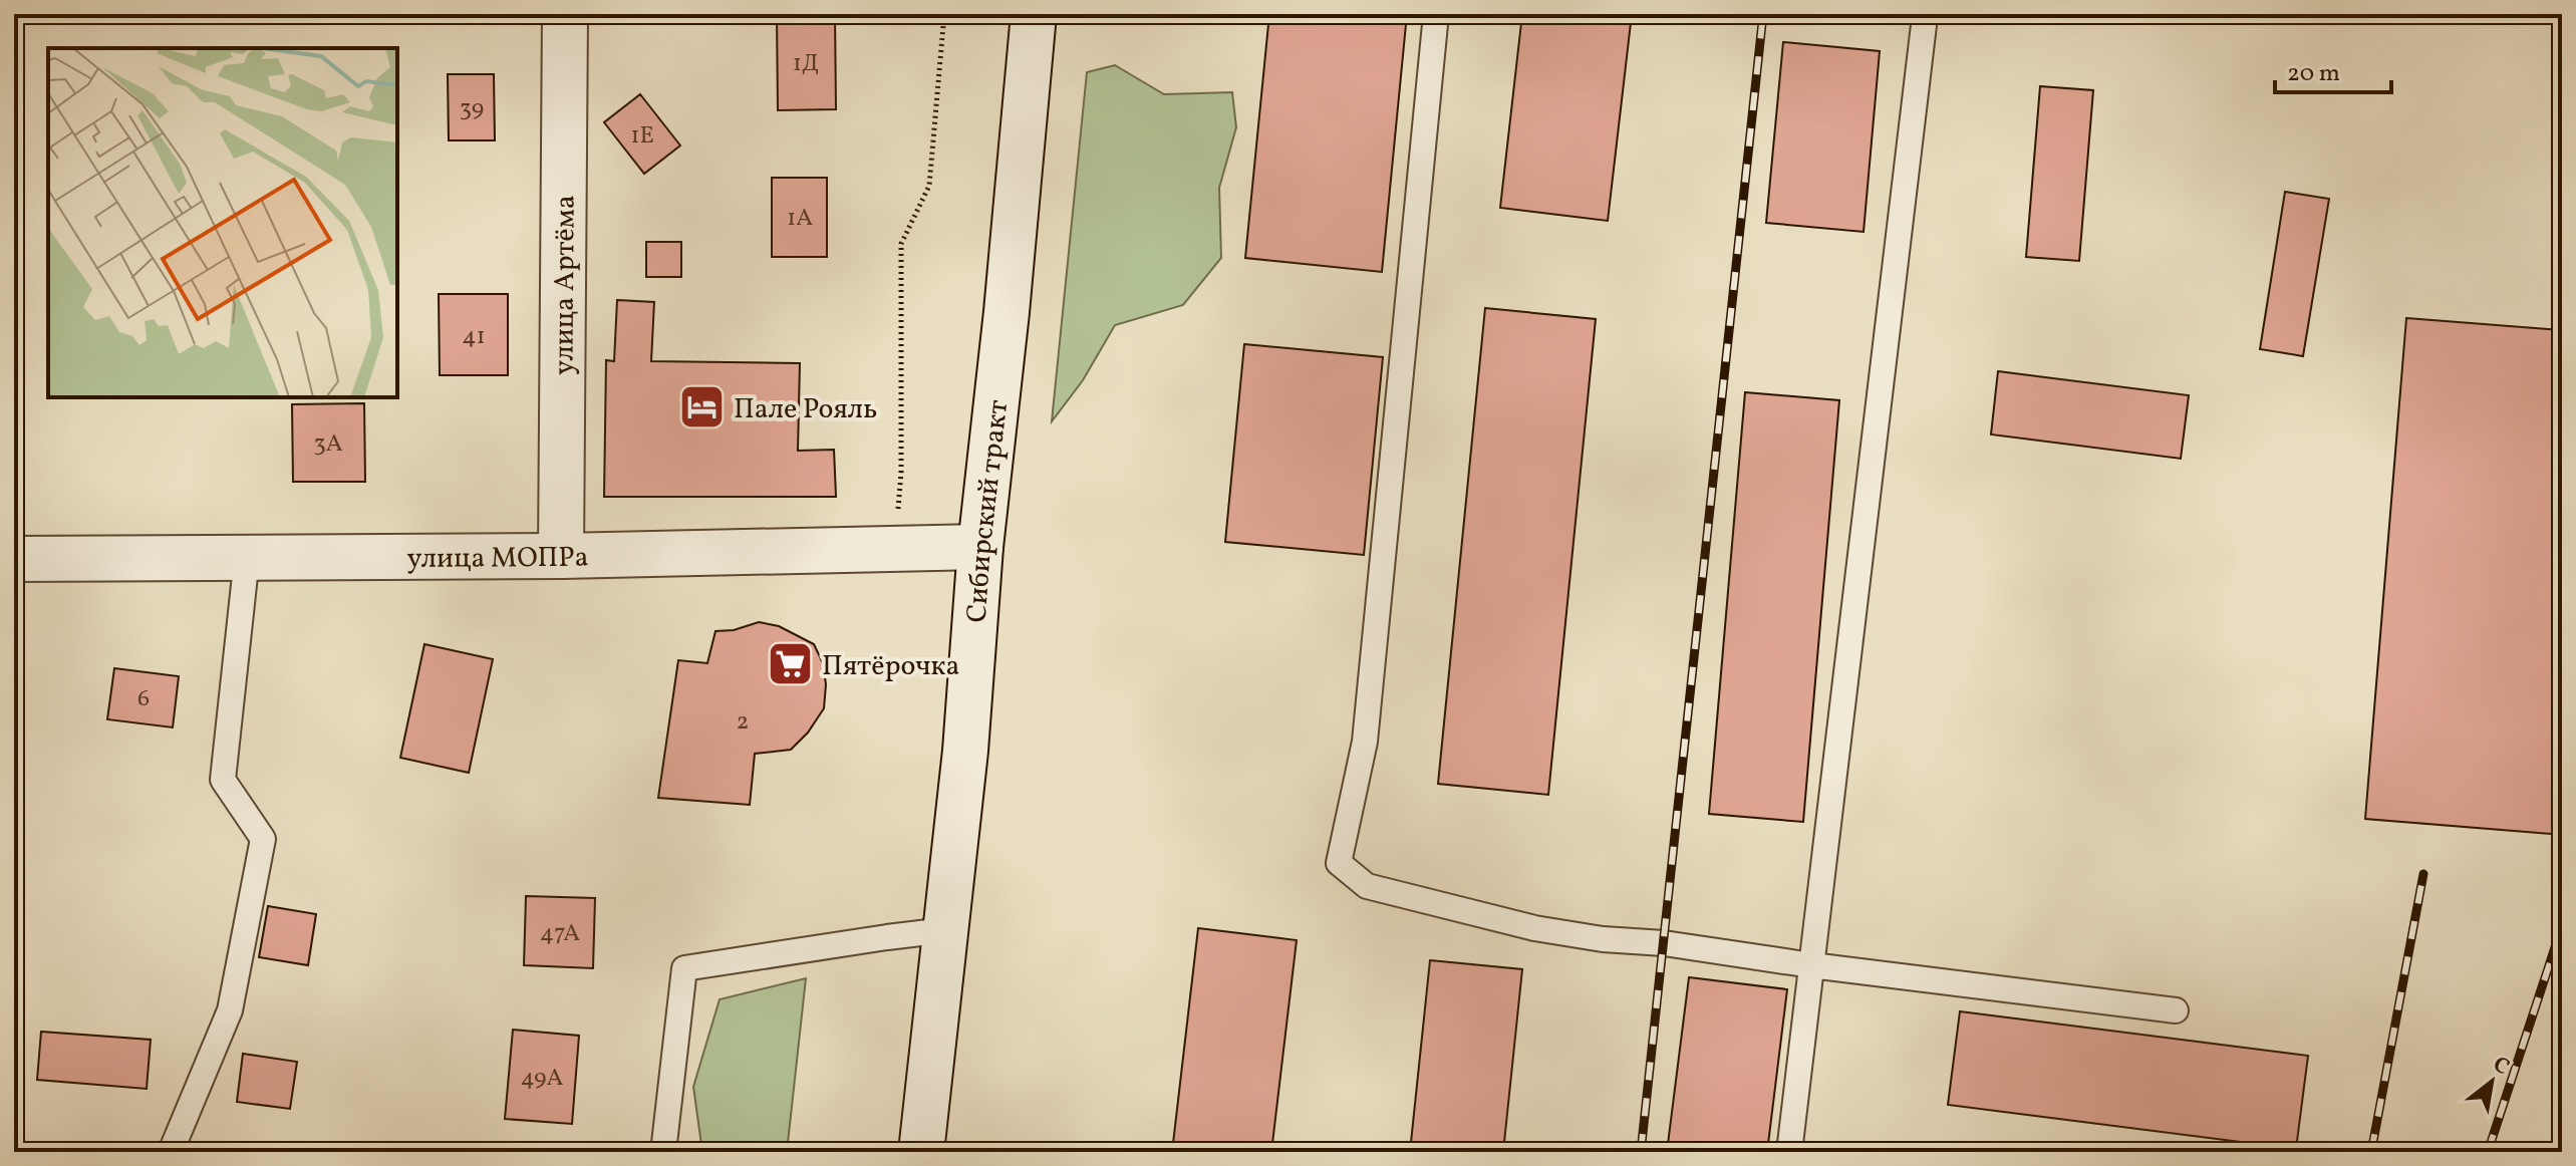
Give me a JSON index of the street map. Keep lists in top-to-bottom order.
{
  "streets": {
    "street": ["улица Артёма", "Сибирский тракт", "улица МОПРа"]
  },
  "crossings": [
    ["улица Артёма", "улица МОПРа"],
    ["Сибирский тракт", "улица МОПРа"]
  ],
  "places": {
    "hotel": ["Пале Рояль"],
    "supermarket": ["Пятёрочка"]
  },
  "house_numbers": [
    "1Д",
    "39",
    "1Е",
    "1А",
    "41",
    "3А",
    "6",
    "2",
    "47А",
    "49А"
  ],
  "scale_bar": "20 m",
  "north": "top right"
}
